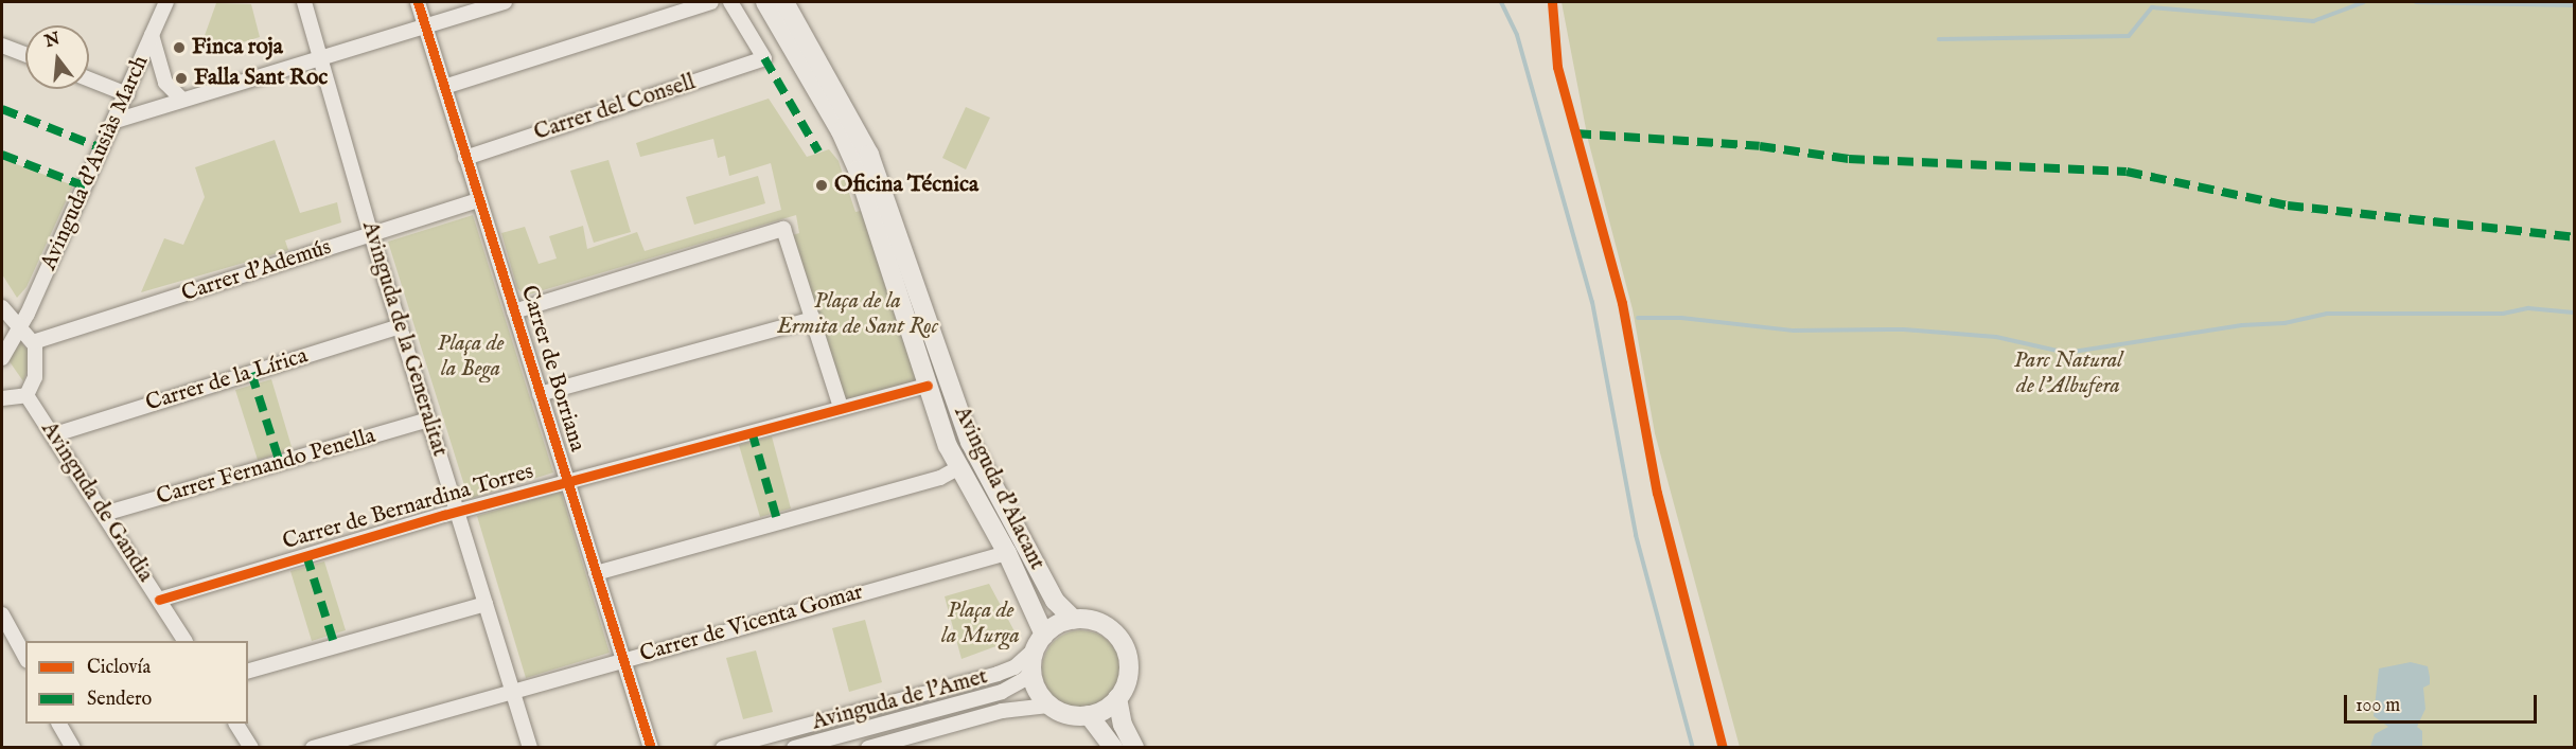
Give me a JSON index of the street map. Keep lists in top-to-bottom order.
{
  "streets": {
    "main road": ["Avinguda d'Alacant"],
    "street": [
      "Carrer del Consell",
      "Avinguda d'Ausiàs March",
      "Carrer d'Ademús",
      "Avinguda de la Generalitat",
      "Carrer de Borriana",
      "Carrer de la Lírica",
      "Carrer Fernando Penella",
      "Avinguda de Gandia",
      "Carrer de Bernardina Torres",
      "Carrer de Vicenta Gomar",
      "Avinguda de l'Amet"
    ]
  },
  "crossings": [
    ["Carrer del Consell", "Carrer de Borriana"],
    ["Carrer d'Ademús", "Avinguda de la Generalitat"],
    ["Carrer d'Ademús", "Carrer de Borriana"],
    ["Avinguda de la Generalitat", "Carrer de la Lírica"],
    ["Avinguda de la Generalitat", "Carrer Fernando Penella"],
    ["Avinguda de la Generalitat", "Carrer de Bernardina Torres"],
    ["Avinguda de la Generalitat", "Carrer de Vicenta Gomar"],
    ["Carrer de Borriana", "Carrer de Bernardina Torres"],
    ["Carrer de Borriana", "Carrer de Vicenta Gomar"],
    ["Carrer de la Lírica", "Avinguda de Gandia"],
    ["Carrer Fernando Penella", "Avinguda de Gandia"],
    ["Avinguda d'Alacant", "Carrer de Bernardina Torres"],
    ["Avinguda d'Alacant", "Carrer de Vicenta Gomar"],
    ["Avinguda d'Alacant", "Avinguda de l'Amet"],
    ["Avinguda de Gandia", "Carrer de Bernardina Torres"]
  ],
  "parks": [
    "Plaça de la Ermita de Sant Roc",
    "Plaça de la Bega",
    "Parc Natural de l'Albufera",
    "Plaça de la Murga"
  ],
  "places": ["Finca roja", "Falla Sant Roc", "Oficina Técnica"],
  "legend": ["Ciclovía", "Sendero"],
  "scale_bar": "100 m",
  "north": "top"
}
